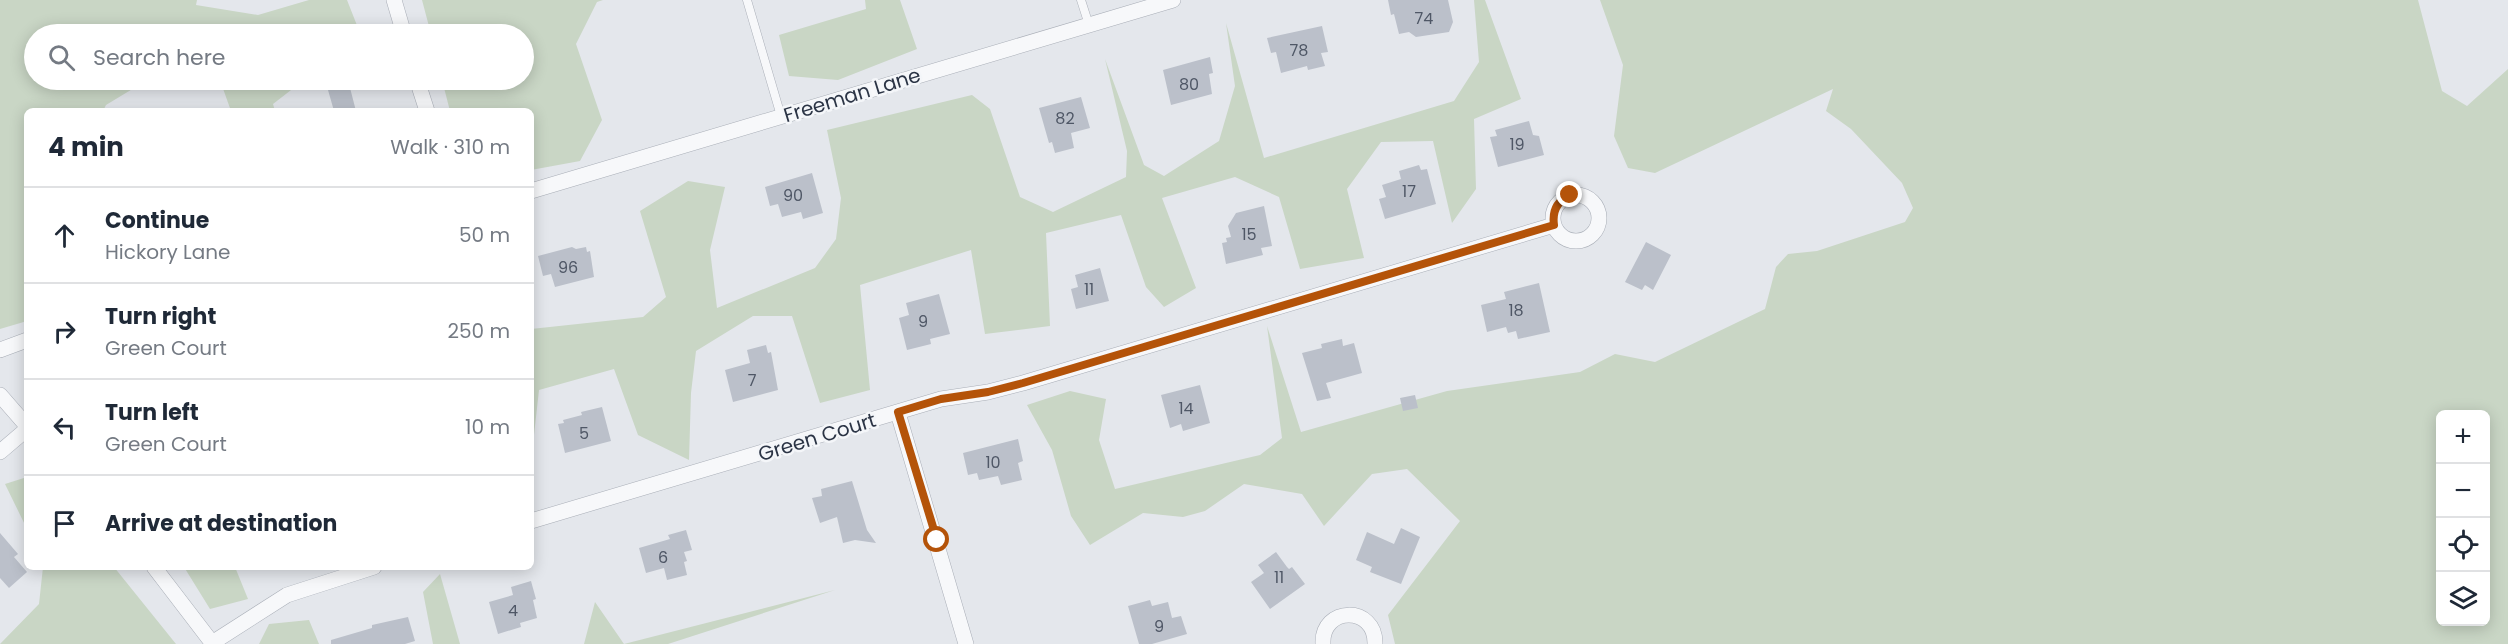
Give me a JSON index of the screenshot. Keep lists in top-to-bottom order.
{
  "streets": {
    "street": ["Freeman Lane", "Green Court"]
  },
  "house_numbers": [
    "74",
    "78",
    "80",
    "82",
    "19",
    "17",
    "90",
    "15",
    "96",
    "11",
    "18",
    "9",
    "7",
    "14",
    "5",
    "10",
    "6",
    "11",
    "4",
    "9"
  ],
  "page": {
    "search": "Search here",
    "heading": ["4 min", "Walk · 310 m"],
    "list": [
      ["Continue", "Hickory Lane", "50 m"],
      ["Turn right", "Green Court", "250 m"],
      ["Turn left", "Green Court", "10 m"],
      "Arrive at destination"
    ],
    "map_buttons": ["+", "−"]
  }
}
